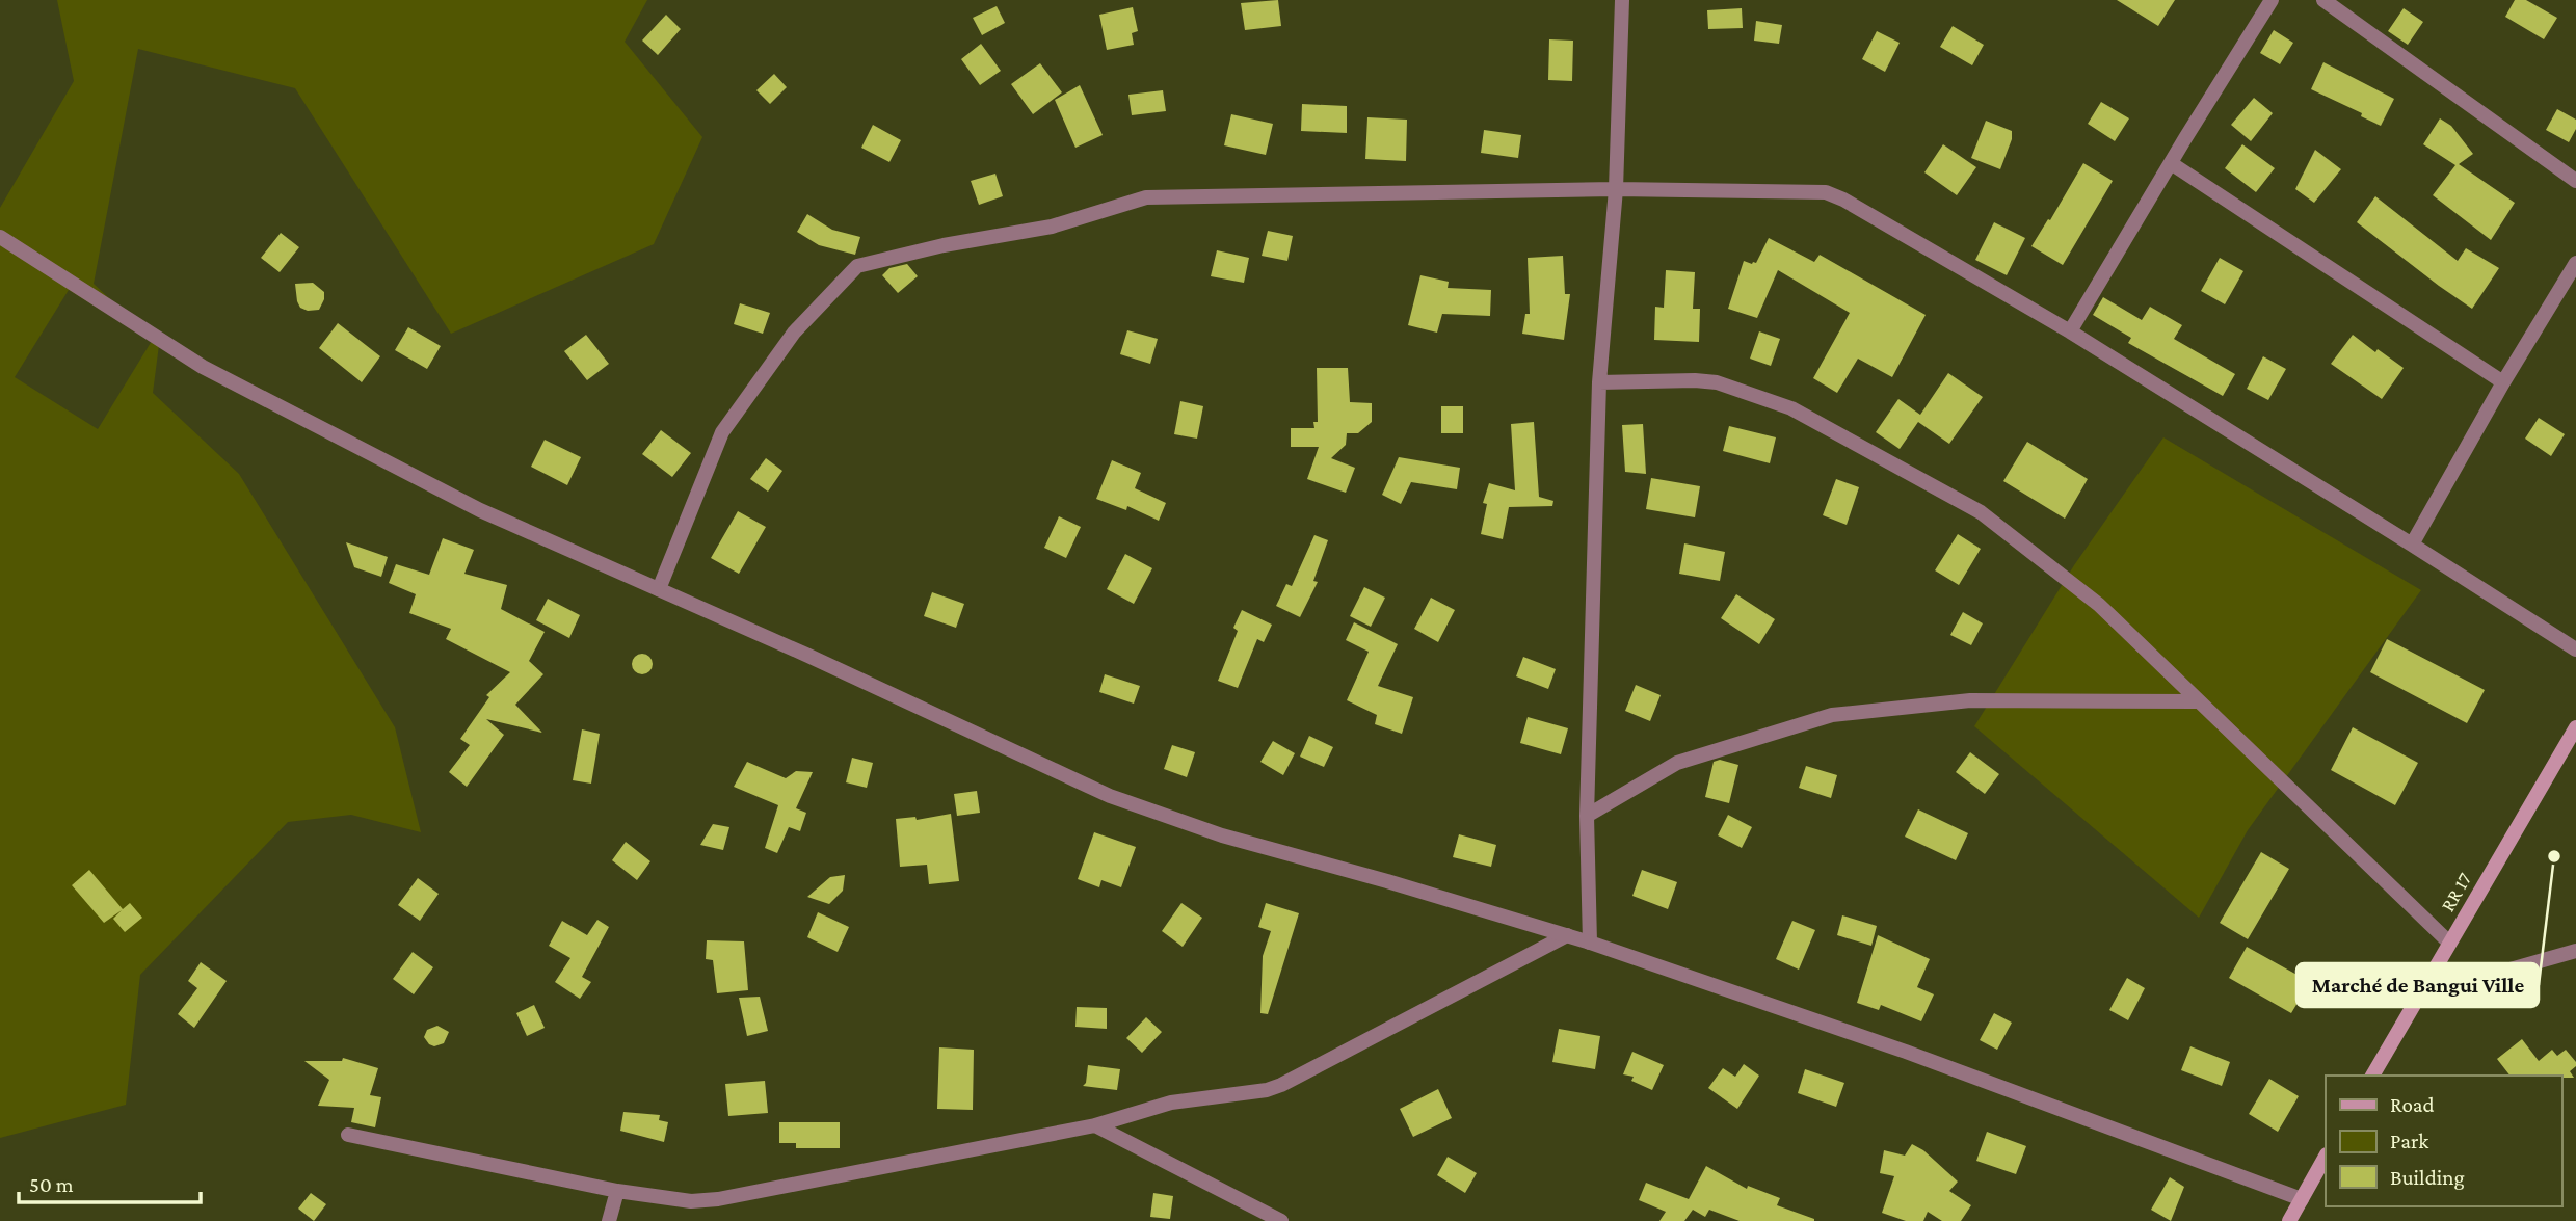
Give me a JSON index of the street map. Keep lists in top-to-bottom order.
{
  "streets": {
    "main road": ["RR 17"]
  },
  "places": ["Marché de Bangui Ville"],
  "legend": ["Road", "Park", "Building"],
  "scale_bar": "50 m"
}
